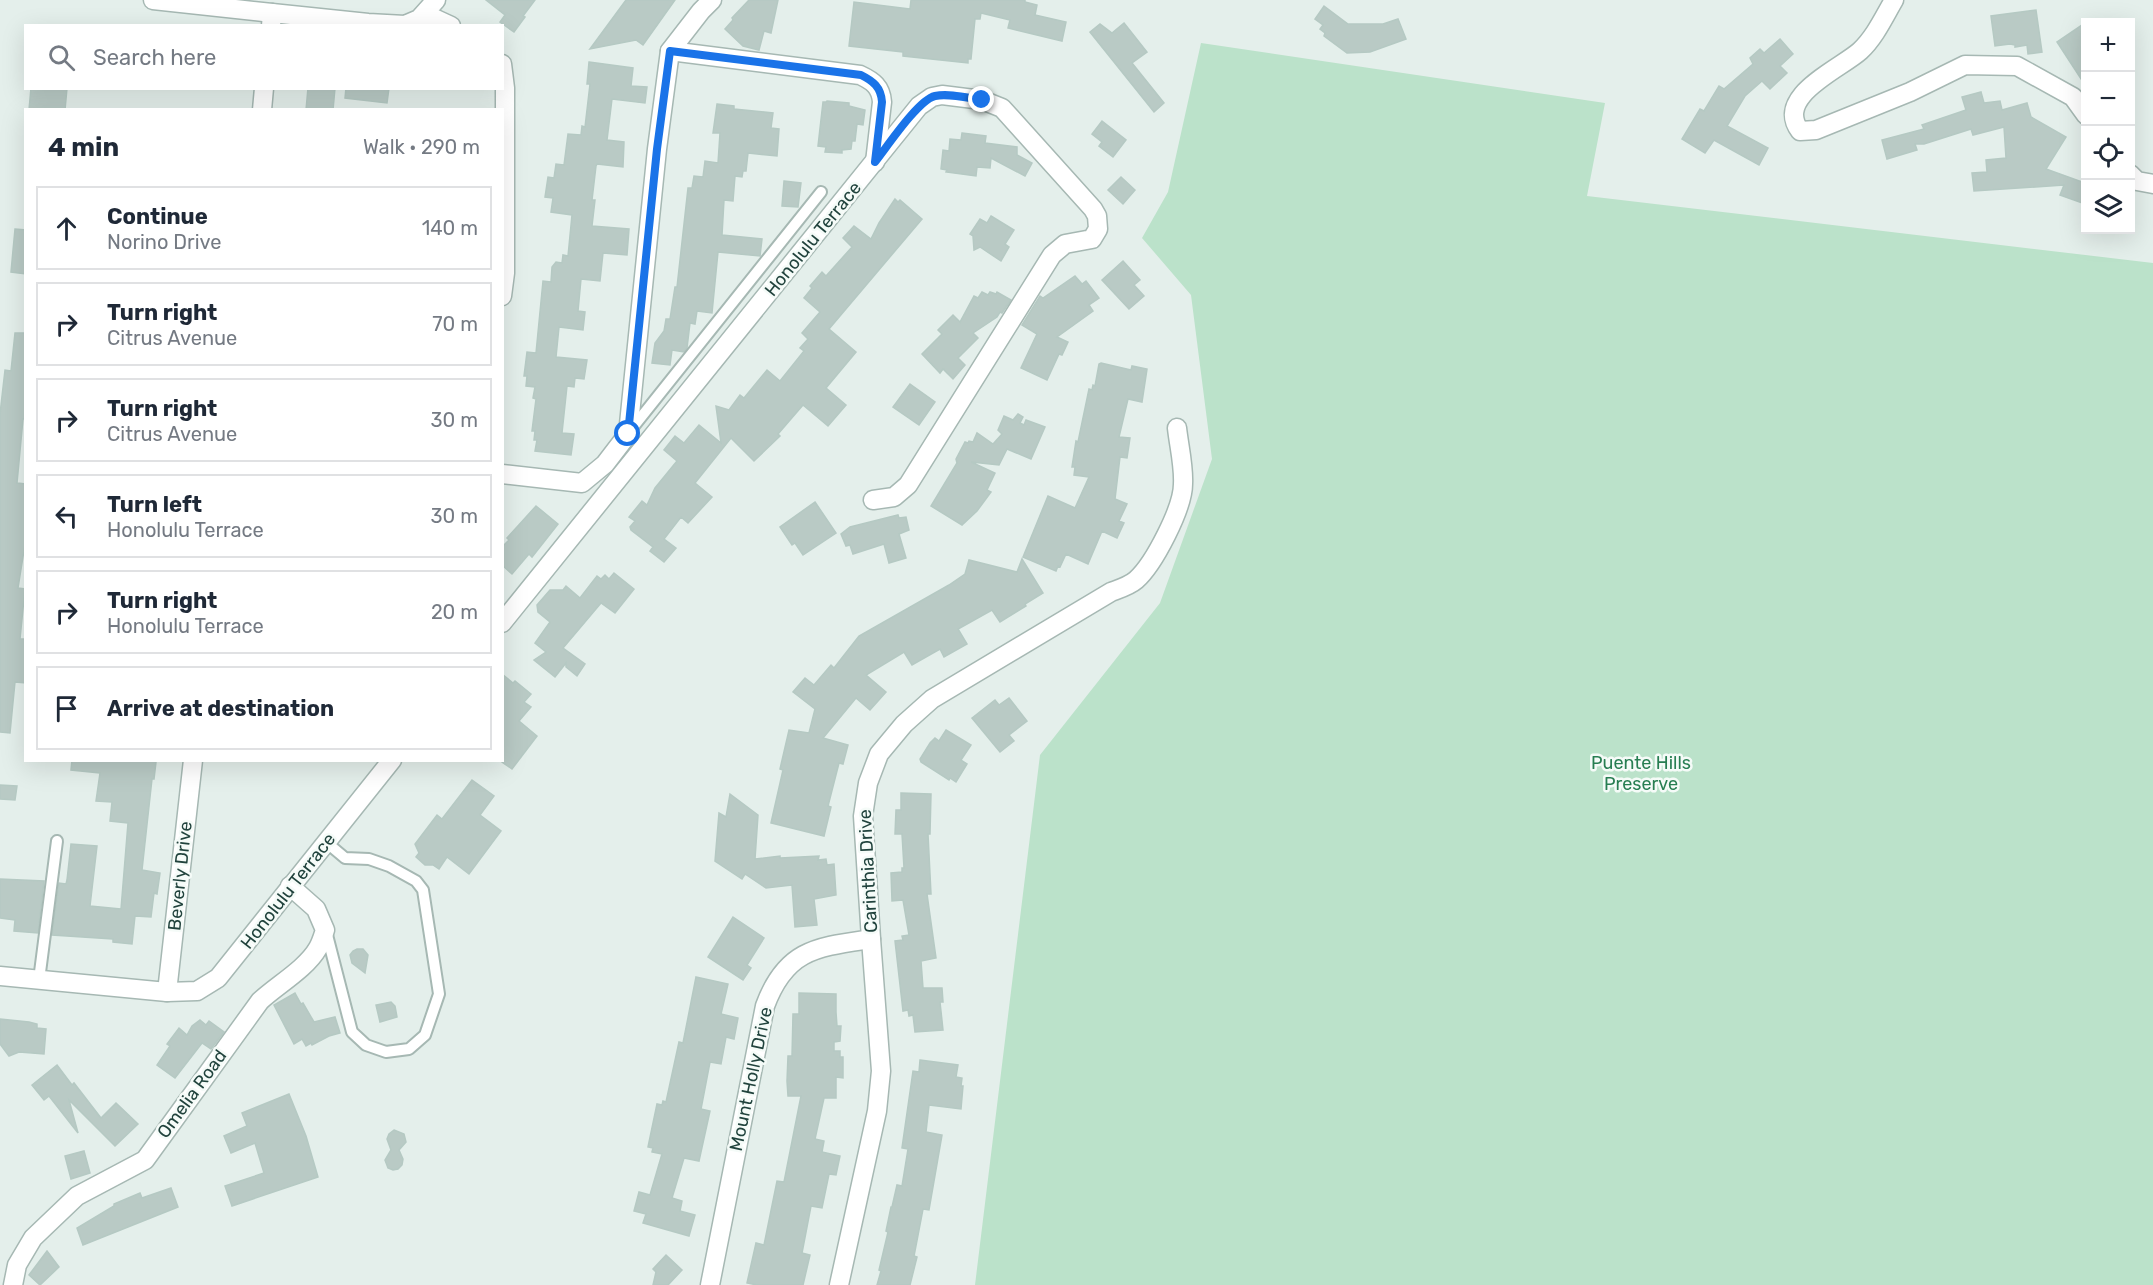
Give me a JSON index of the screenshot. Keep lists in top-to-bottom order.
{
  "streets": {
    "street": [
      "Honolulu Terrace",
      "Carinthia Drive",
      "Beverly Drive",
      "Mount Holly Drive",
      "Omelia Road"
    ]
  },
  "crossings": [
    ["Honolulu Terrace", "Beverly Drive"],
    ["Carinthia Drive", "Mount Holly Drive"]
  ],
  "parks": ["Puente Hills Preserve"],
  "page": {
    "map_buttons": ["+", "−"],
    "search": "Search here",
    "heading": ["4 min", "Walk · 290 m"],
    "list": [
      ["Continue", "Norino Drive", "140 m"],
      ["Turn right", "Citrus Avenue", "70 m"],
      ["Turn right", "Citrus Avenue", "30 m"],
      ["Turn left", "Honolulu Terrace", "30 m"],
      ["Turn right", "Honolulu Terrace", "20 m"],
      "Arrive at destination"
    ]
  }
}
